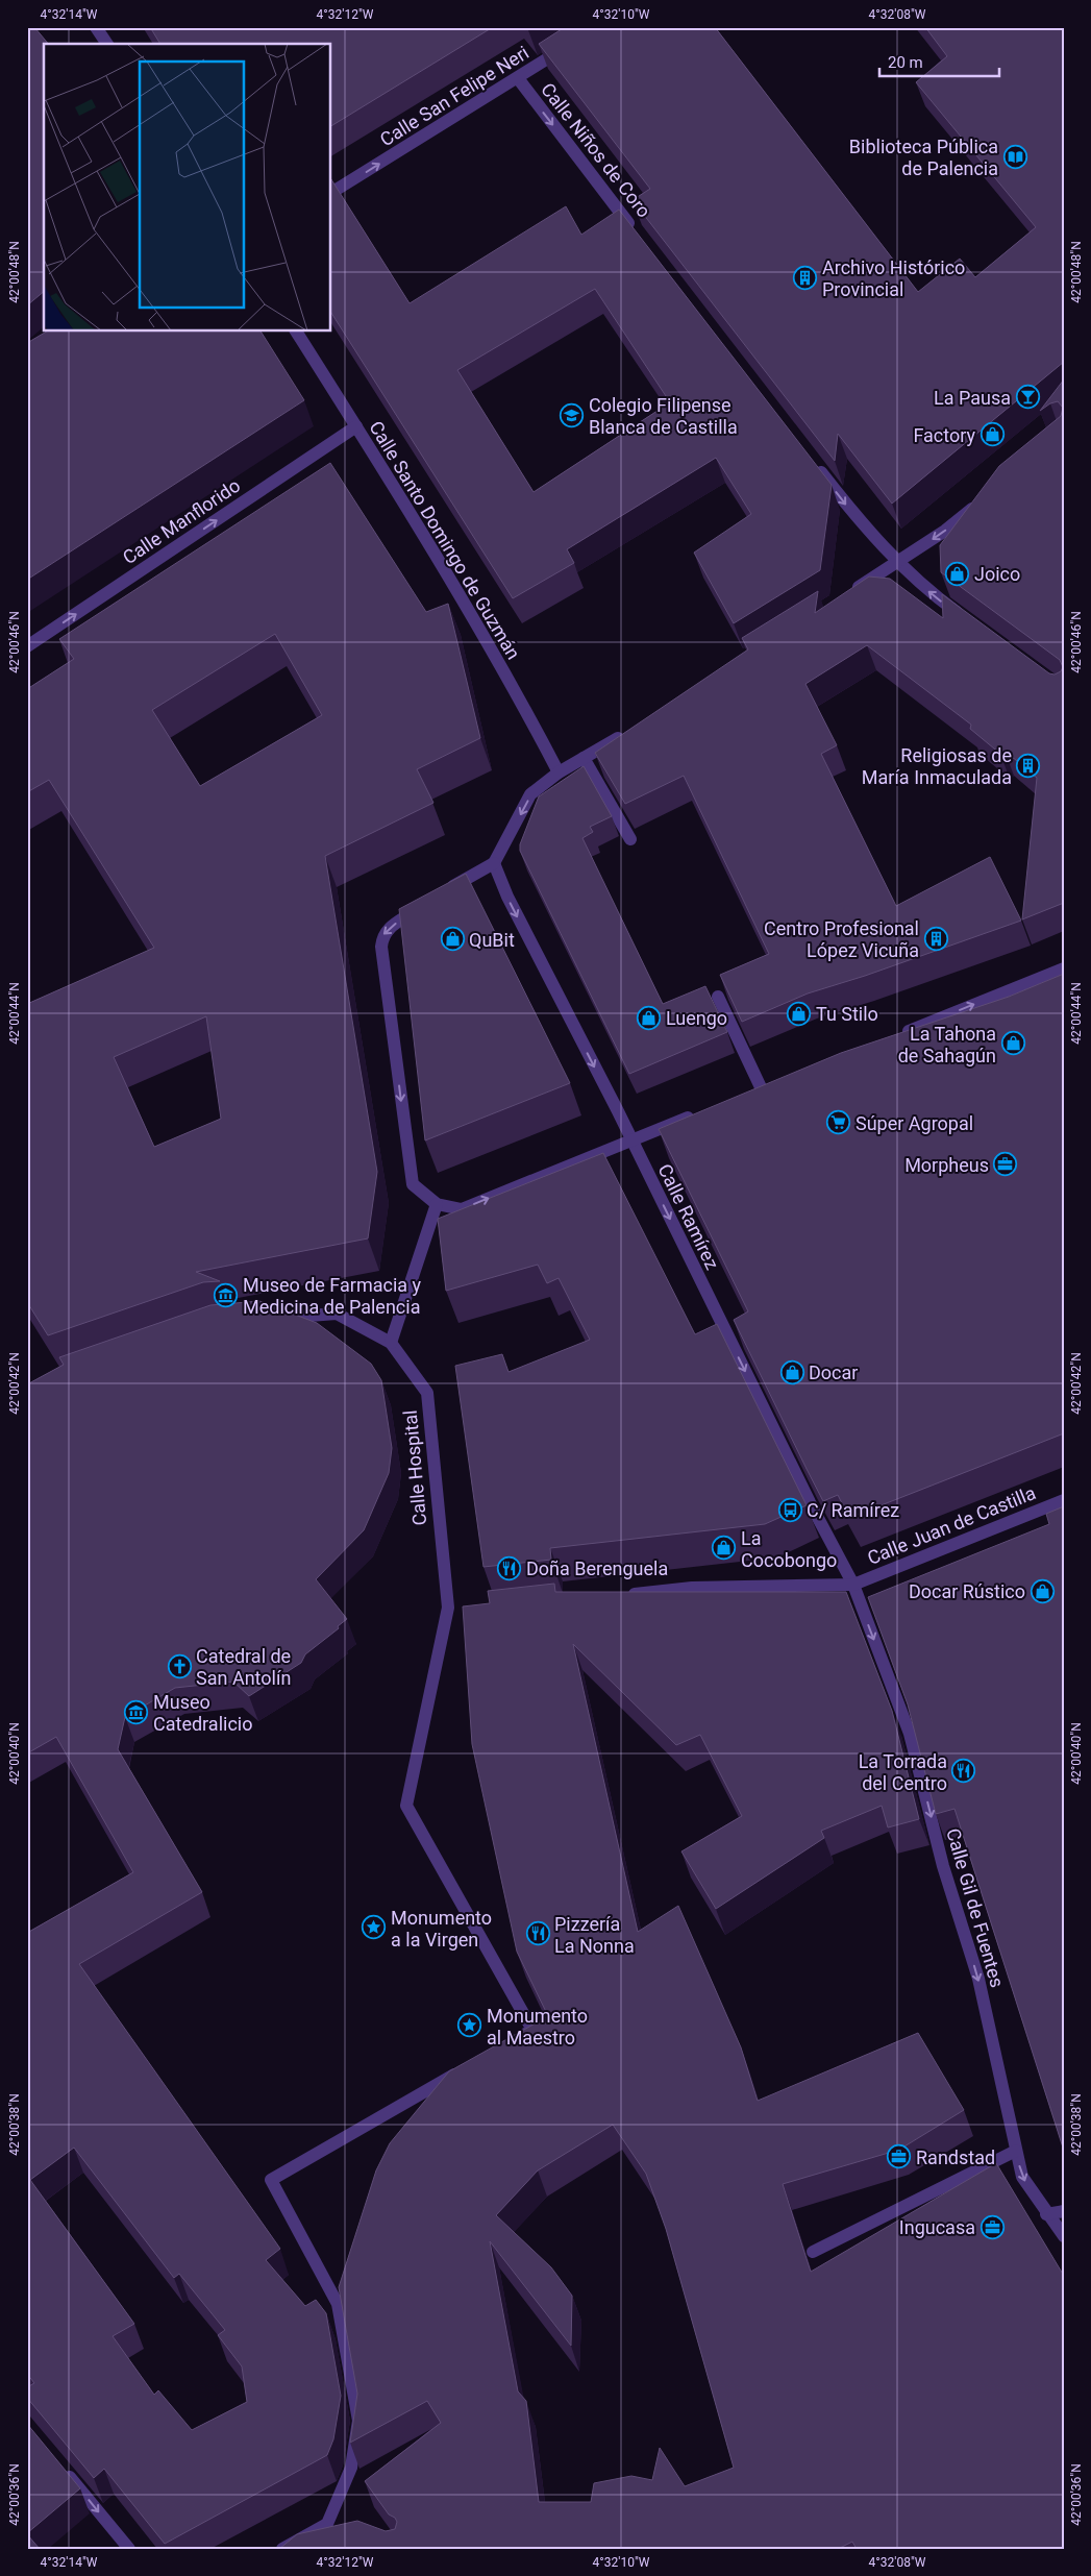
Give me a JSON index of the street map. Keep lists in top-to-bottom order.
{
  "streets": {
    "street": [
      "Calle San Felipe Neri",
      "Calle Niños de Coro",
      "Calle Manflorido",
      "Calle Santo Domingo de Guzmán",
      "Calle Ramírez",
      "Calle Hospital",
      "Calle Juan de Castilla",
      "Calle Gil de Fuentes"
    ]
  },
  "crossings": [
    ["Calle San Felipe Neri", "Calle Niños de Coro"],
    ["Calle Manflorido", "Calle Santo Domingo de Guzmán"],
    ["Calle Ramírez", "Calle Juan de Castilla"],
    ["Calle Ramírez", "Calle Gil de Fuentes"],
    ["Calle Juan de Castilla", "Calle Gil de Fuentes"]
  ],
  "one_way": [
    "Calle San Felipe Neri",
    "Calle Niños de Coro",
    "Calle Manflorido",
    "Calle Ramírez",
    "Calle Gil de Fuentes"
  ],
  "places": {
    "library": ["Biblioteca Pública de Palencia"],
    "building": ["Archivo Histórico Provincial", "Religiosas de María Inmaculada", "Centro Profesional López Vicuña"],
    "bar": ["La Pausa"],
    "school or university": ["Colegio Filipense Blanca de Castilla"],
    "shop": [
      "Factory",
      "Joico",
      "QuBit",
      "Tu Stilo",
      "Luengo",
      "La Tahona de Sahagún",
      "Docar",
      "La Cocobongo",
      "Docar Rústico"
    ],
    "supermarket": ["Súper Agropal"],
    "office": ["Morpheus", "Randstad", "Ingucasa"],
    "museum": ["Museo de Farmacia y Medicina de Palencia", "Museo Catedralicio"],
    "bus stop": ["C/ Ramírez"],
    "restaurant": ["Doña Berenguela", "La Torrada del Centro", "Pizzería La Nonna"],
    "church": ["Catedral de San Antolín"],
    "place": ["Monumento a la Virgen", "Monumento al Maestro"]
  },
  "scale_bar": "20 m",
  "coordinates": [
    "4°32'14\"W",
    "4°32'12\"W",
    "4°32'10\"W",
    "4°32'08\"W",
    "42°00'48\"N",
    "42°00'46\"N",
    "42°00'44\"N",
    "42°00'42\"N",
    "42°00'40\"N",
    "42°00'38\"N",
    "42°00'36\"N"
  ]
}
